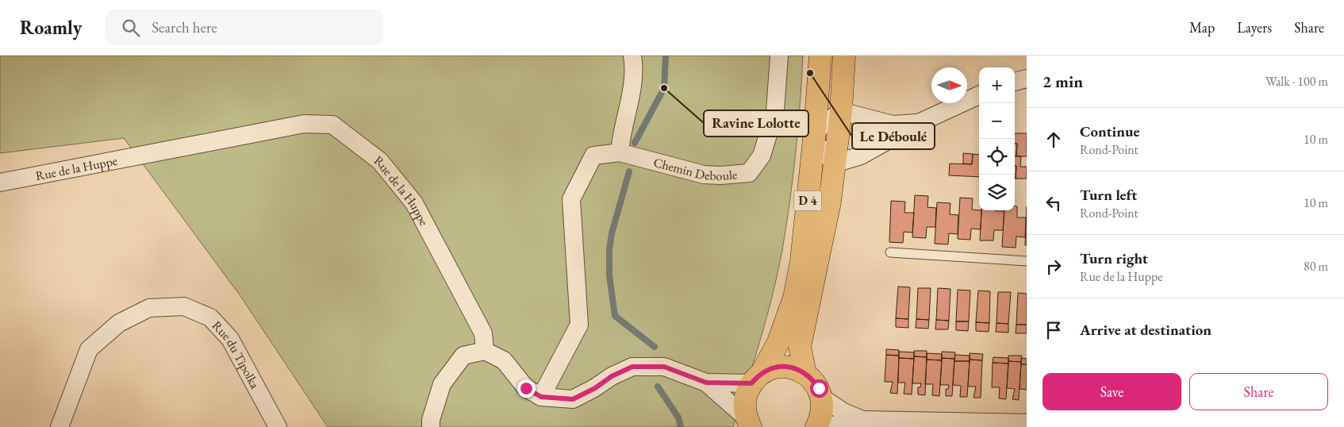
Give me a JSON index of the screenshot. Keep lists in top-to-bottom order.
{
  "streets": {
    "main road": ["D 4"],
    "street": ["Chemin Deboule", "Rue de la Huppe", "Rue du Tipolka"]
  },
  "places": ["Le Déboulé", "Ravine Lolotte"],
  "north": "right",
  "page": {
    "header": "Roamly",
    "search": "Search here",
    "nav": ["Map", "Layers", "Share"],
    "heading": ["2 min", "Walk · 100 m"],
    "map_buttons": ["+", "−"],
    "list": [
      ["Continue", "Rond-Point", "10 m"],
      ["Turn left", "Rond-Point", "10 m"],
      ["Turn right", "Rue de la Huppe", "80 m"],
      "Arrive at destination"
    ],
    "buttons": ["Save", "Share"]
  }
}
